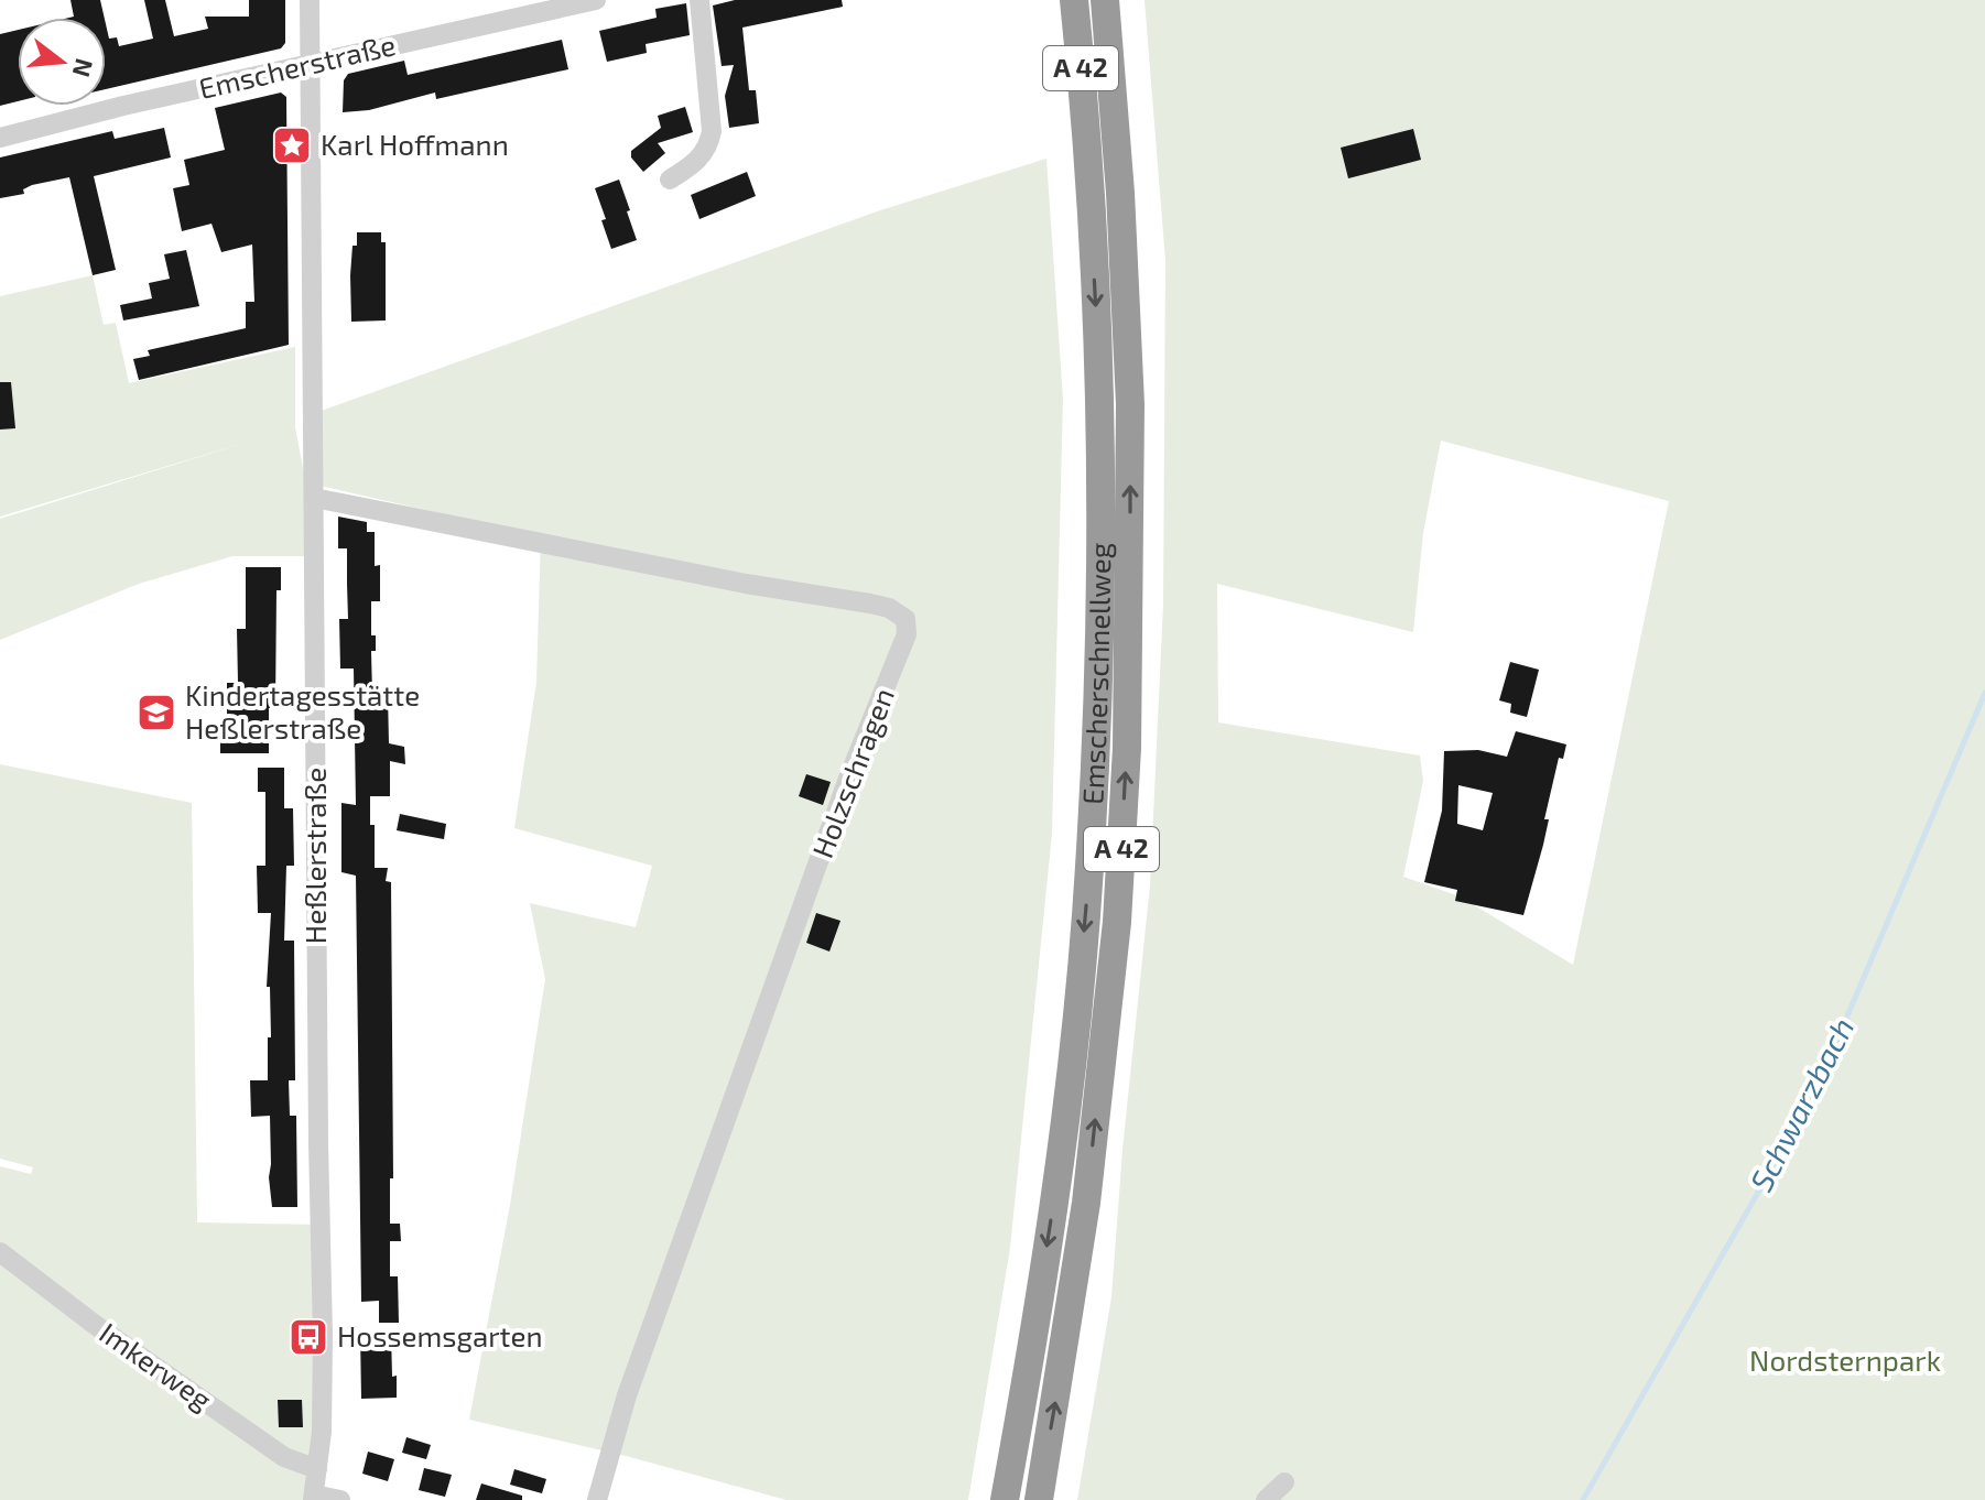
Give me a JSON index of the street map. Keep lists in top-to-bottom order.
{
  "streets": {
    "highway": ["A 42", "Emscherschnellweg"],
    "street": [
      "Emscherstraße",
      "Holzschragen",
      "Heßlerstraße",
      "Imkerweg"
    ]
  },
  "crossings": [
    ["Emscherstraße", "Heßlerstraße"],
    ["Holzschragen", "Heßlerstraße"],
    ["Heßlerstraße", "Imkerweg"]
  ],
  "water": ["Schwarzbach"],
  "parks": ["Nordsternpark"],
  "places": {
    "place": ["Karl Hoffmann"],
    "school or university": ["Kindertagesstätte Heßlerstraße"],
    "bus stop": ["Hossemsgarten"]
  },
  "north": "right"
}
